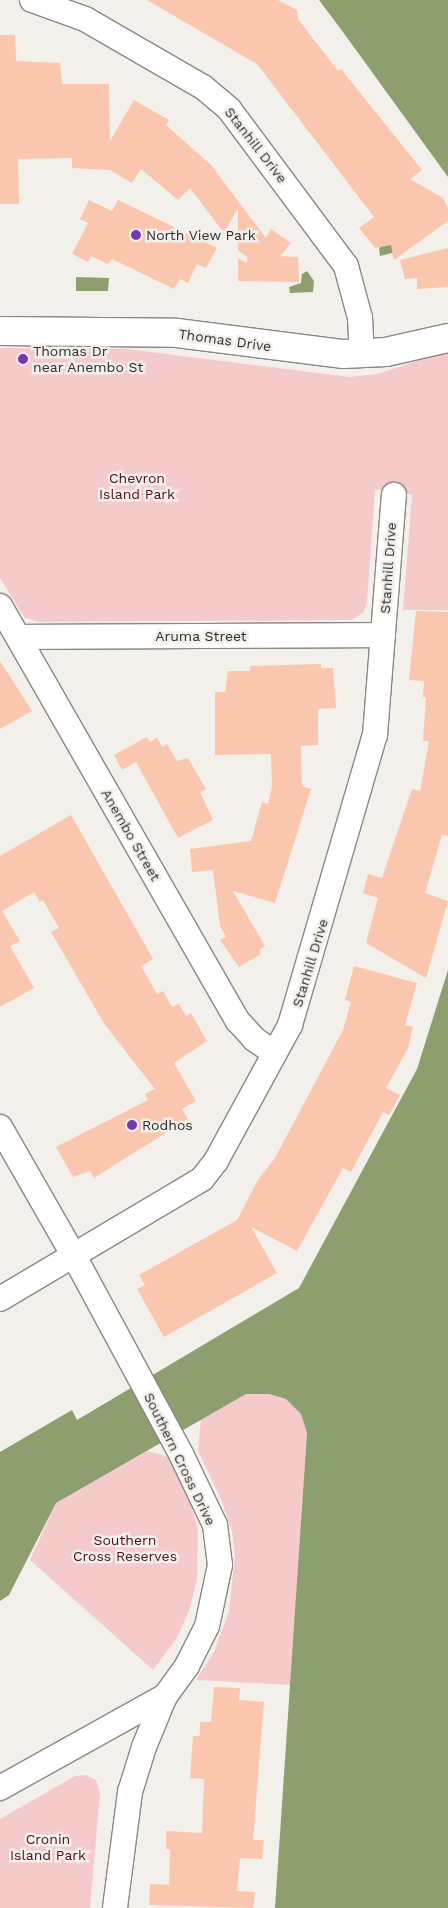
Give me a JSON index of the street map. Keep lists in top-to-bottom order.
{
  "streets": {
    "main road": ["Thomas Drive"],
    "street": [
      "Stanhill Drive",
      "Aruma Street",
      "Anembo Street",
      "Southern Cross Drive"
    ]
  },
  "crossings": [
    ["Stanhill Drive", "Thomas Drive"],
    ["Stanhill Drive", "Aruma Street"],
    ["Stanhill Drive", "Anembo Street"],
    ["Stanhill Drive", "Southern Cross Drive"],
    ["Aruma Street", "Anembo Street"]
  ],
  "parks": ["Chevron Island Park", "Southern Cross Reserves", "Cronin Island Park"],
  "places": ["North View Park", "Thomas Dr near Anembo St", "Rodhos"]
}
